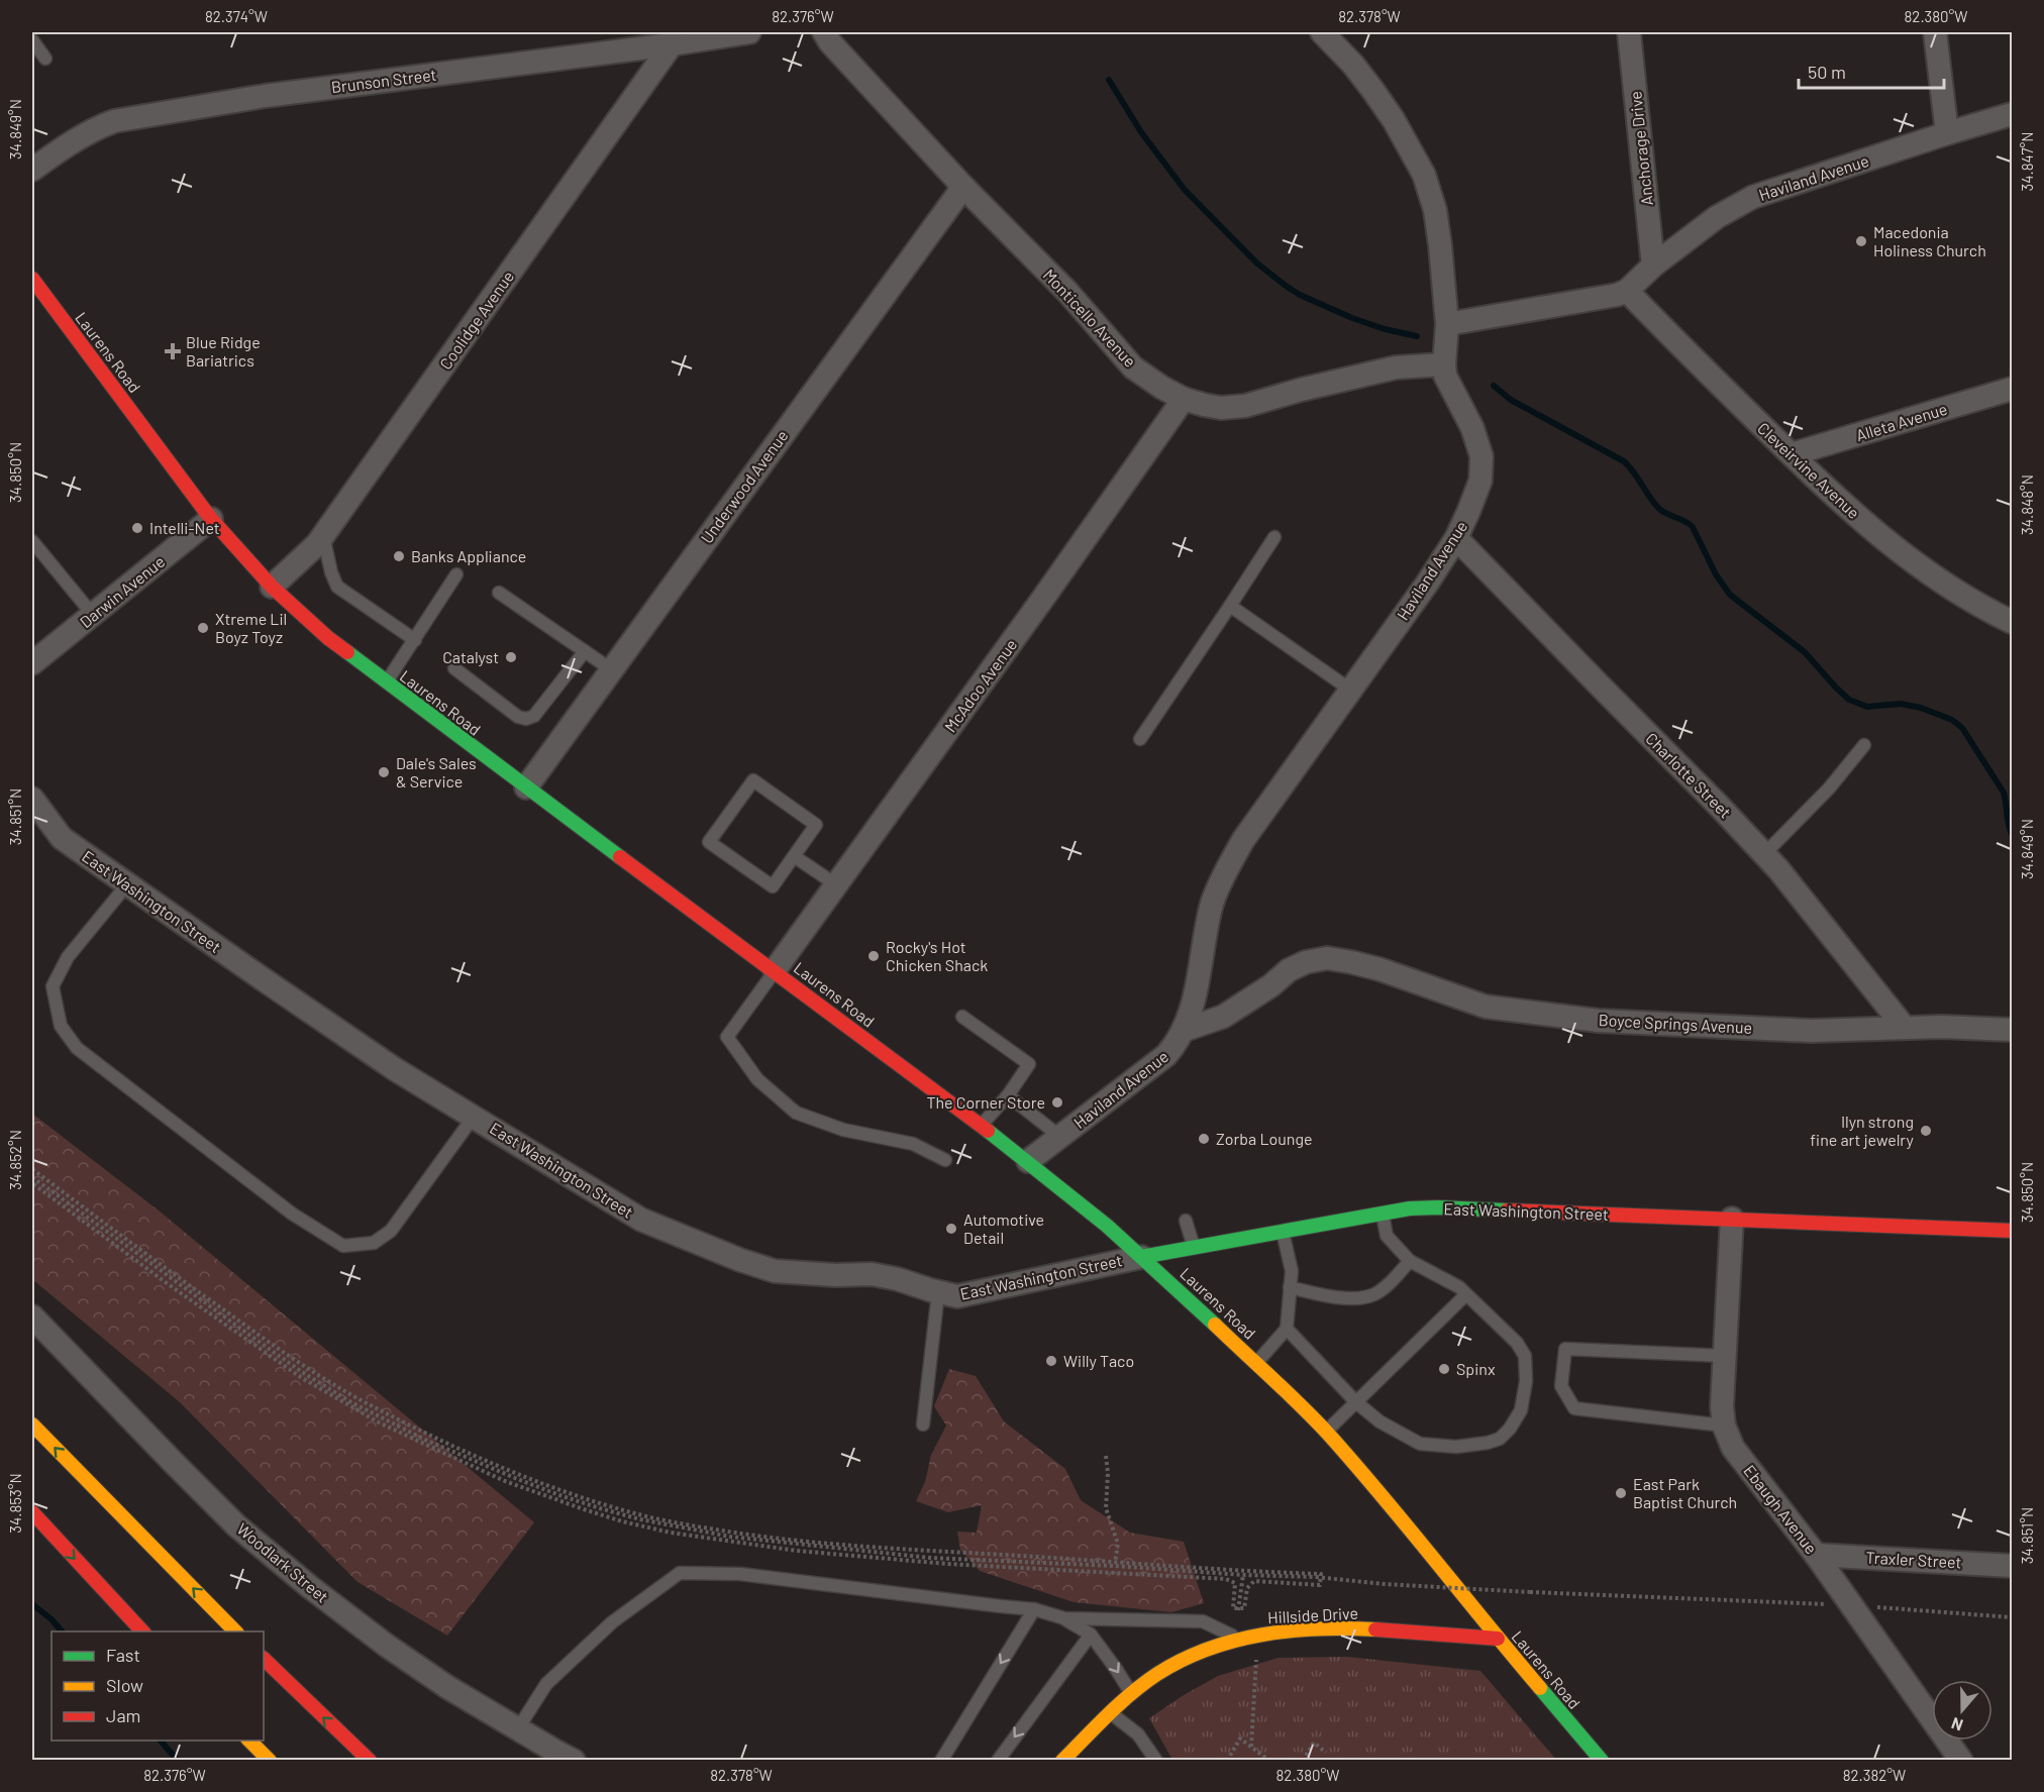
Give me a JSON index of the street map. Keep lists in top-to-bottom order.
{
  "streets": {
    "main road": ["Laurens Road", "East Washington Street", "Hillside Drive"],
    "street": [
      "Brunson Street",
      "Anchorage Drive",
      "Haviland Avenue",
      "Monticello Avenue",
      "Coolidge Avenue",
      "Alleta Avenue",
      "Cleveirvine Avenue",
      "Underwood Avenue",
      "Darwin Avenue",
      "McAdoo Avenue",
      "Charlotte Street",
      "Boyce Springs Avenue",
      "Ebaugh Avenue",
      "Traxler Street",
      "Woodlark Street"
    ]
  },
  "crossings": [
    ["Brunson Street", "Coolidge Avenue"],
    ["Anchorage Drive", "Haviland Avenue"],
    ["Haviland Avenue", "Monticello Avenue"],
    ["Haviland Avenue", "Laurens Road"],
    ["Haviland Avenue", "Cleveirvine Avenue"],
    ["Haviland Avenue", "Charlotte Street"],
    ["Haviland Avenue", "Boyce Springs Avenue"],
    ["Monticello Avenue", "Underwood Avenue"],
    ["Monticello Avenue", "McAdoo Avenue"],
    ["Coolidge Avenue", "Laurens Road"],
    ["Laurens Road", "Underwood Avenue"],
    ["Laurens Road", "Darwin Avenue"],
    ["Laurens Road", "McAdoo Avenue"],
    ["Laurens Road", "East Washington Street"],
    ["Laurens Road", "Hillside Drive"],
    ["Alleta Avenue", "Cleveirvine Avenue"],
    ["Charlotte Street", "Boyce Springs Avenue"],
    ["East Washington Street", "Ebaugh Avenue"],
    ["Ebaugh Avenue", "Traxler Street"]
  ],
  "places": {
    "other": [
      "Macedonia Holiness Church",
      "Intelli-Net",
      "Banks Appliance",
      "Xtreme Lil Boyz Toyz",
      "Catalyst",
      "Dale's Sales & Service",
      "Rocky's Hot Chicken Shack",
      "The Corner Store",
      "llyn strong fine art jewelry",
      "Zorba Lounge",
      "Automotive Detail",
      "Willy Taco",
      "Spinx",
      "East Park Baptist Church"
    ],
    "health": ["Blue Ridge Bariatrics"]
  },
  "legend": ["Fast", "Slow", "Jam"],
  "scale_bar": "50 m",
  "north": "bottom",
  "coordinates": [
    "82.374°W",
    "82.376°W",
    "82.378°W",
    "82.380°W",
    "34.849°N",
    "34.847°N",
    "34.850°N",
    "34.848°N",
    "34.851°N",
    "34.852°N",
    "34.853°N",
    "82.382°W"
  ]
}
